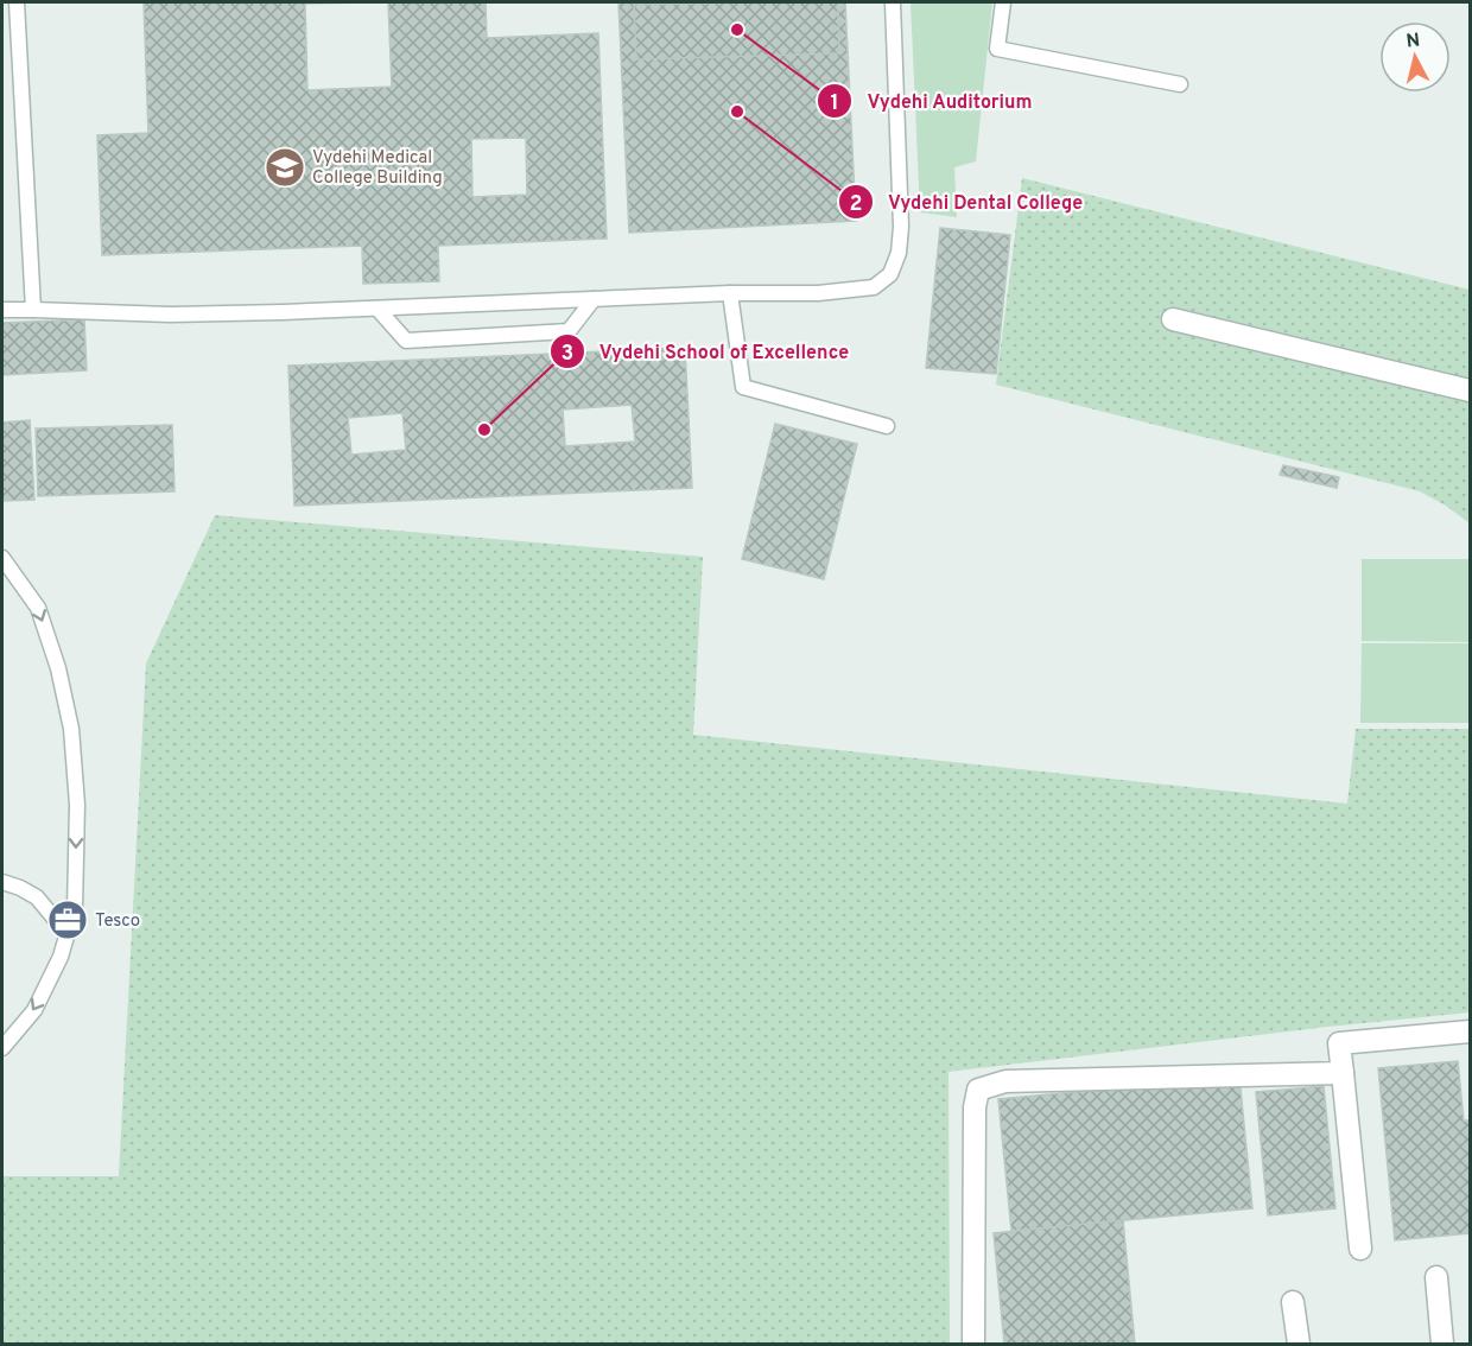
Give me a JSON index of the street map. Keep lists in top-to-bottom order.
{
  "places": {
    "other": ["Vydehi Auditorium", "Vydehi Dental College", "Vydehi School of Excellence"],
    "school or university": ["Vydehi Medical College Building"],
    "office": ["Tesco"]
  },
  "north": "top"
}
